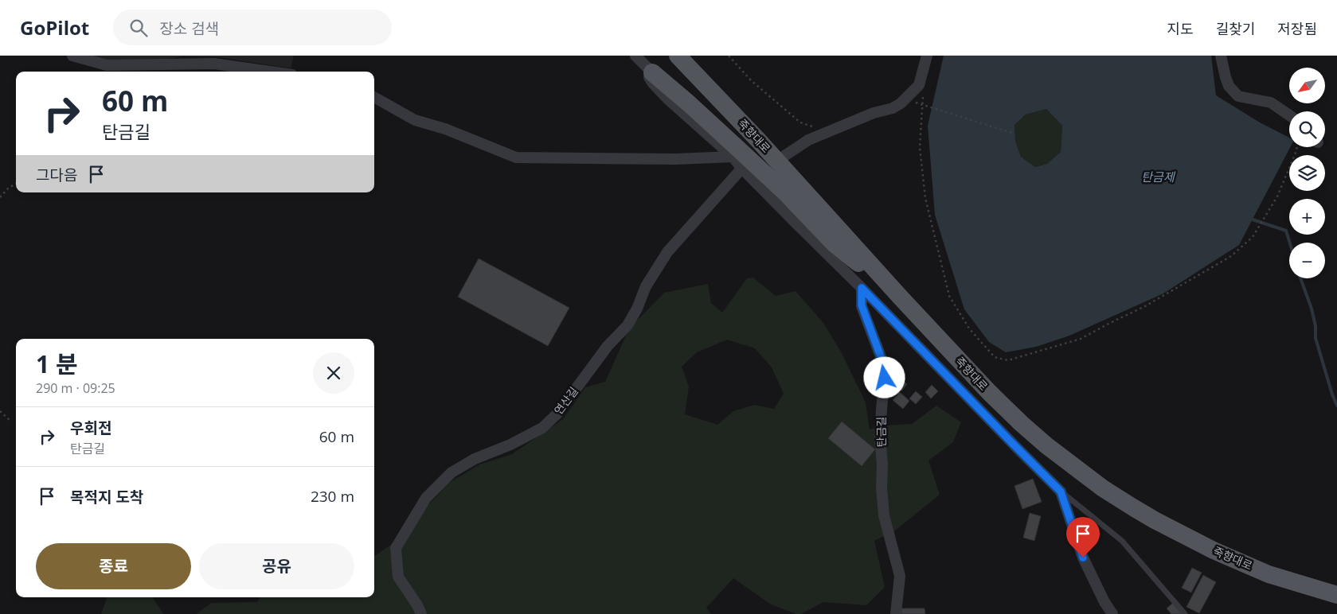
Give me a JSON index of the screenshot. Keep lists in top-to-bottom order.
{
  "streets": {
    "main road": ["죽향대로"],
    "street": ["연산길", "탄금길"]
  },
  "water": ["탄금제"],
  "north": "bottom left",
  "page": {
    "header": "GoPilot",
    "search": "장소 검색",
    "nav": ["지도", "길찾기", "저장됨"],
    "map_buttons": ["+", "−"],
    "turn": ["60 m", "탄금길"],
    "then": "그다음",
    "heading": ["1 분", "290 m · 09:25"],
    "list": [
      {
        "name": "우회전",
        "note": "탄금길",
        "value": "60 m"
      },
      {
        "name": "목적지 도착",
        "value": "230 m"
      }
    ],
    "buttons": ["종료", "공유"]
  }
}
